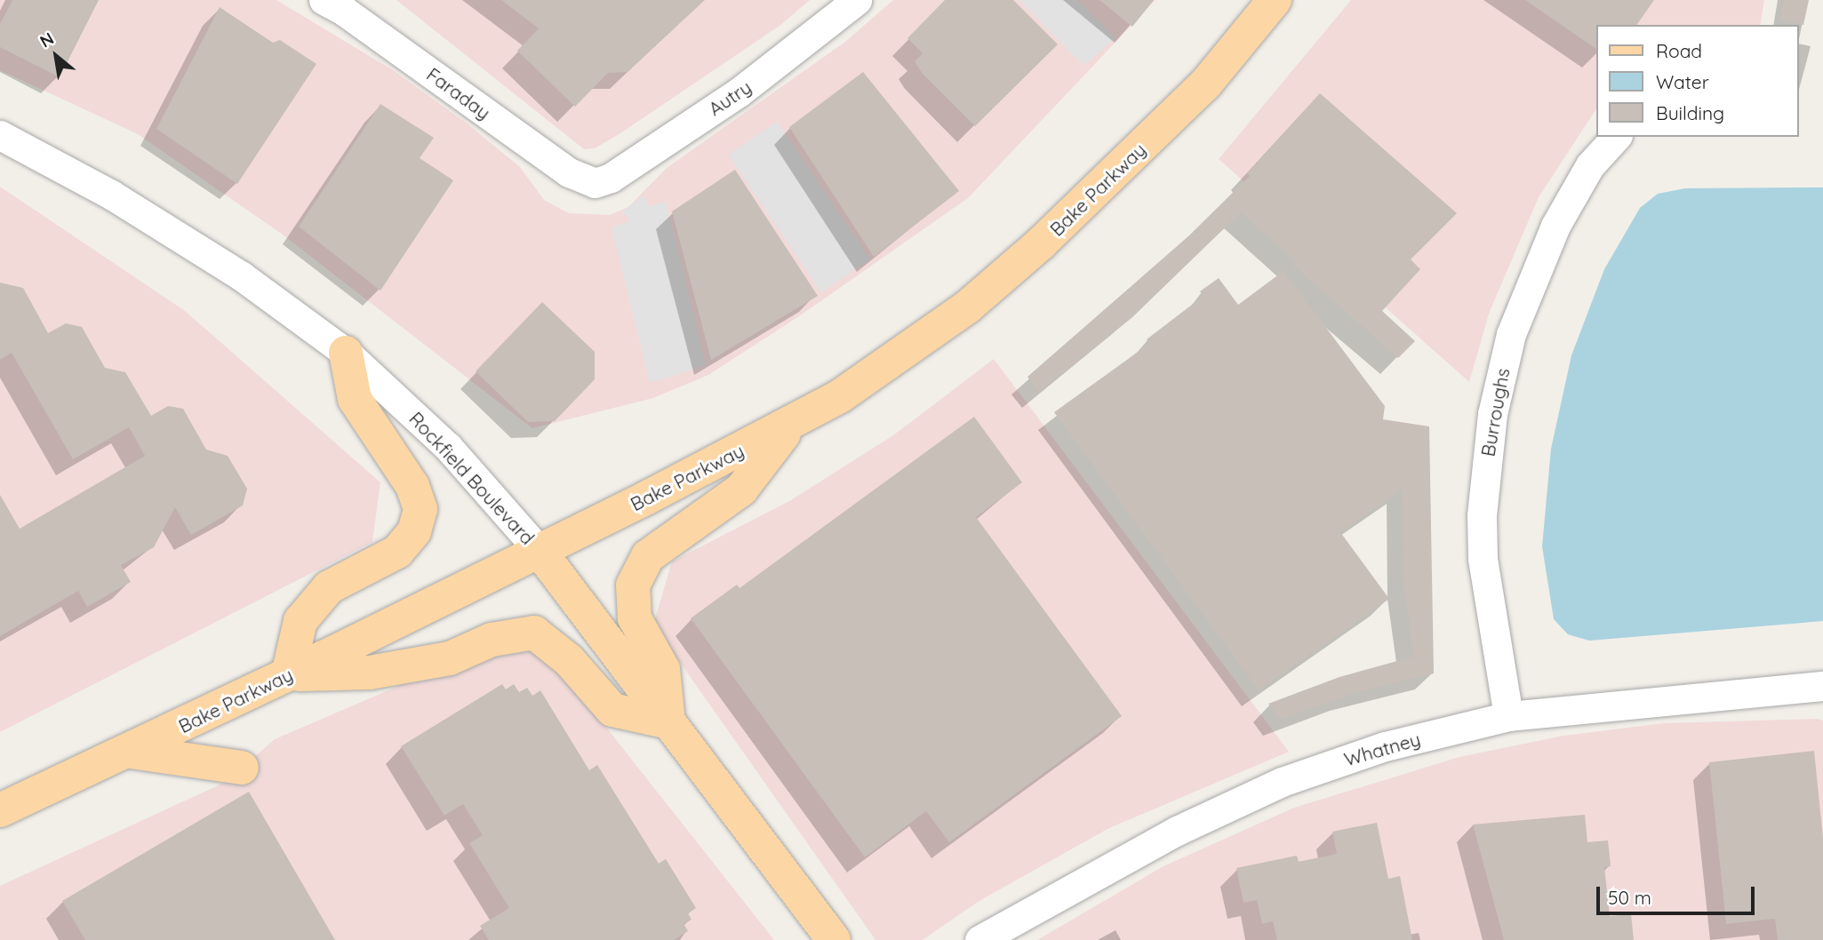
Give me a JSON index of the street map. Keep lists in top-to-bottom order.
{
  "streets": {
    "main road": ["Bake Parkway", "Rockfield Boulevard"],
    "street": [
      "Faraday",
      "Autry",
      "Burroughs",
      "Whatney"
    ]
  },
  "crossings": [
    ["Faraday", "Autry"],
    ["Bake Parkway", "Rockfield Boulevard"],
    ["Burroughs", "Whatney"]
  ],
  "legend": ["Road", "Water", "Building"],
  "scale_bar": "50 m",
  "north": "top left"
}
